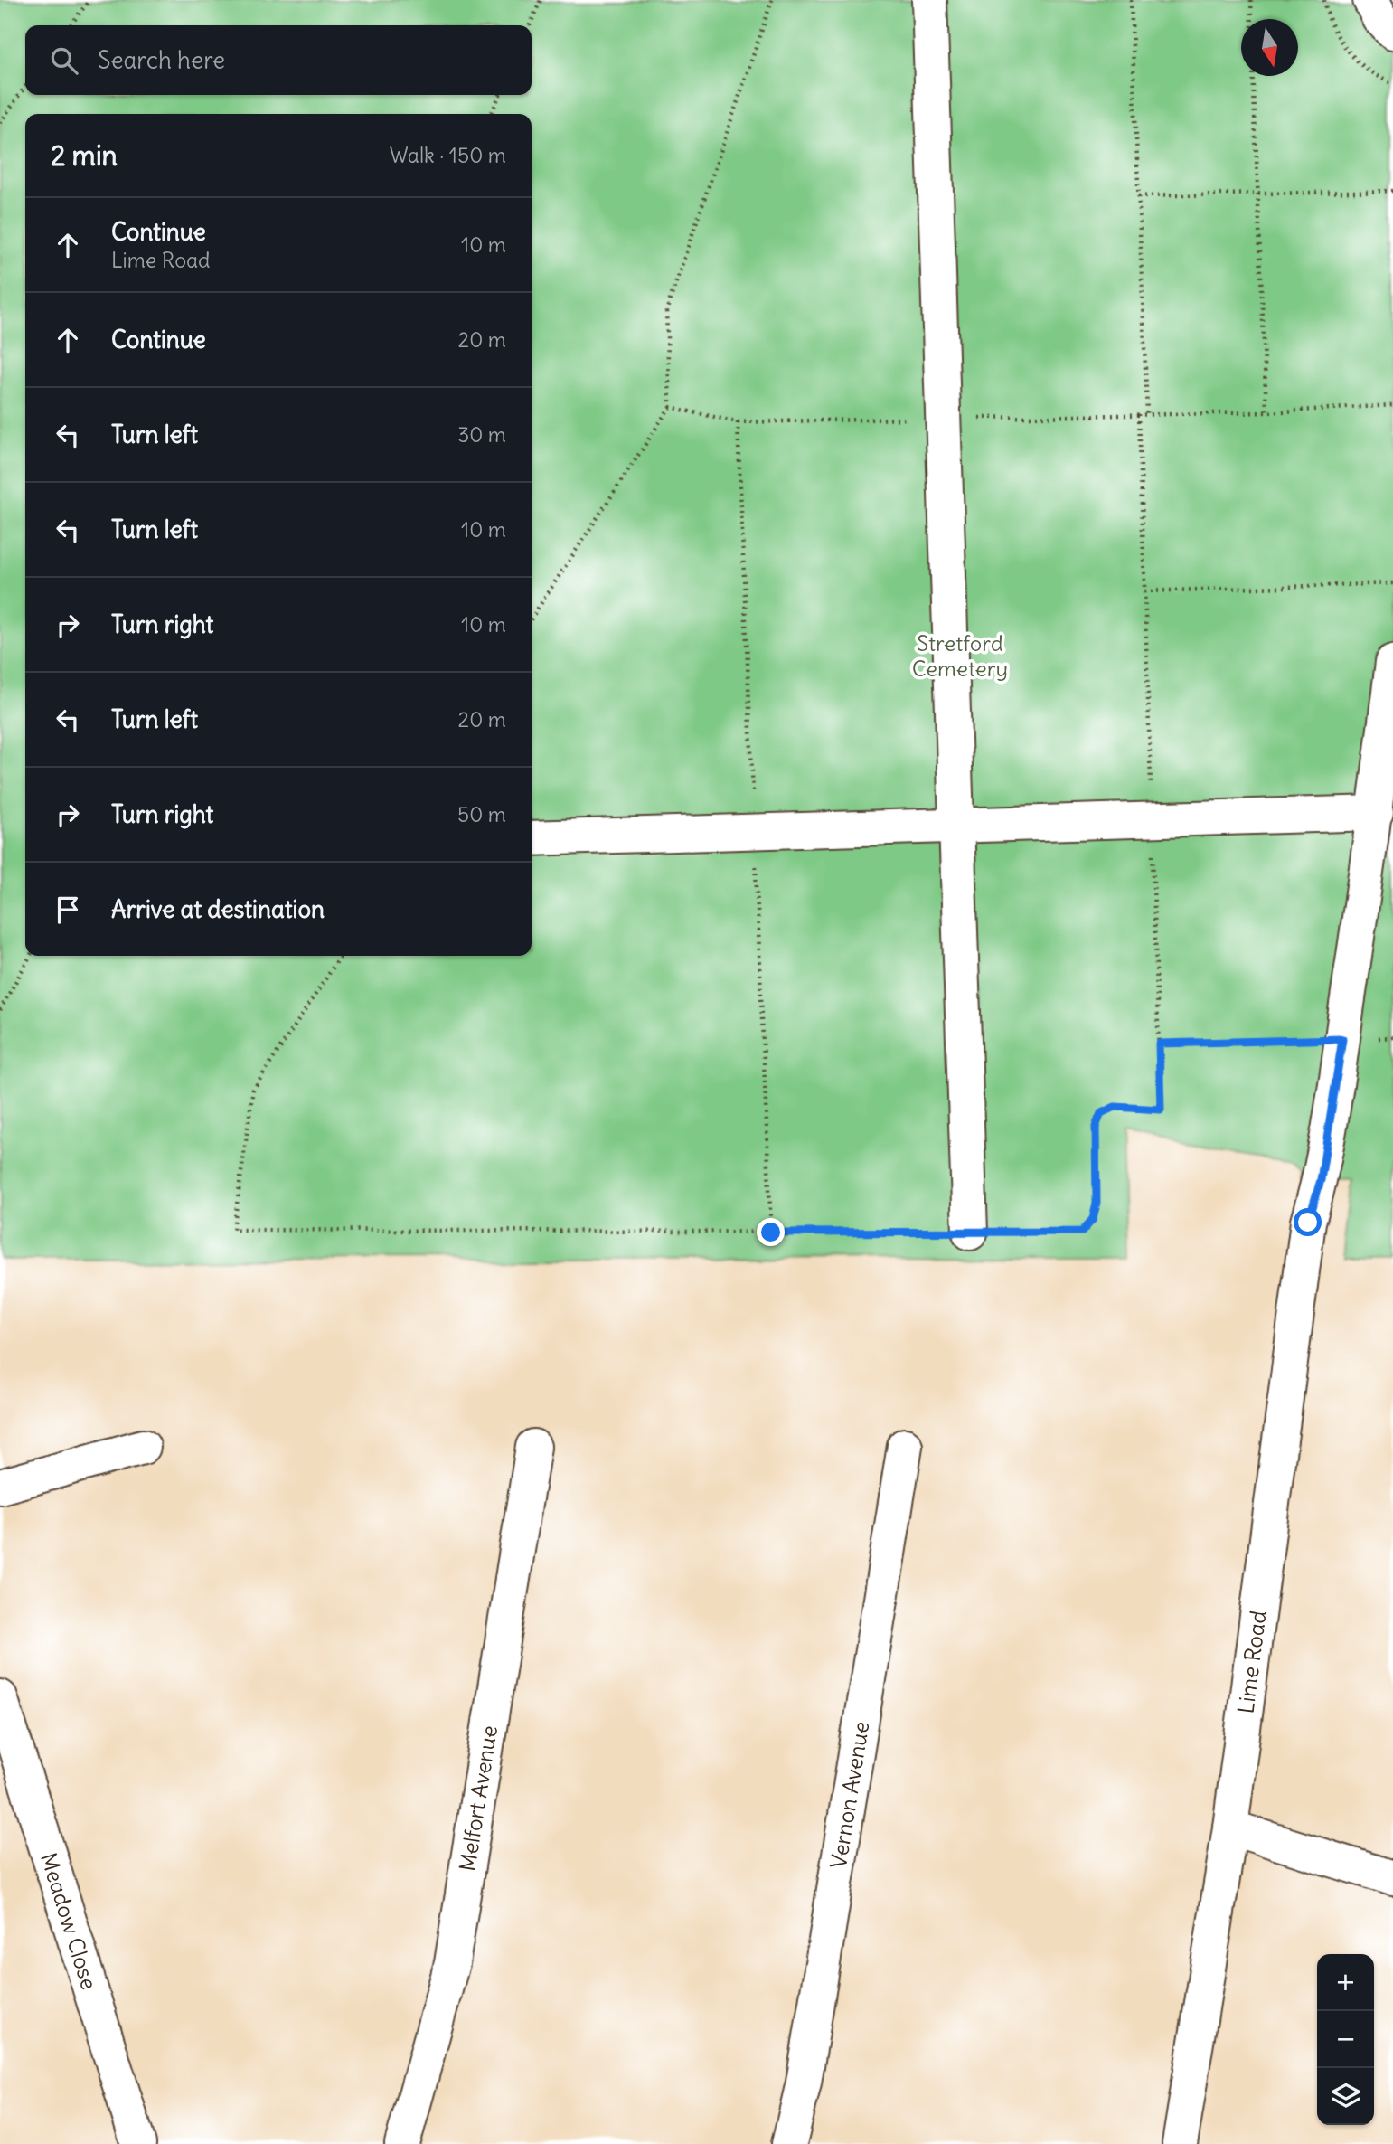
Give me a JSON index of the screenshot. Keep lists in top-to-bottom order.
{
  "streets": {
    "street": [
      "Lime Road",
      "Vernon Avenue",
      "Melfort Avenue",
      "Meadow Close"
    ]
  },
  "parks": ["Stretford Cemetery"],
  "north": "bottom",
  "page": {
    "search": "Search here",
    "heading": ["2 min", "Walk · 150 m"],
    "list": [
      ["Continue", "Lime Road", "10 m"],
      ["Continue", "20 m"],
      ["Turn left", "30 m"],
      ["Turn left", "10 m"],
      ["Turn right", "10 m"],
      ["Turn left", "20 m"],
      ["Turn right", "50 m"],
      "Arrive at destination"
    ],
    "map_buttons": ["+", "−"]
  }
}
